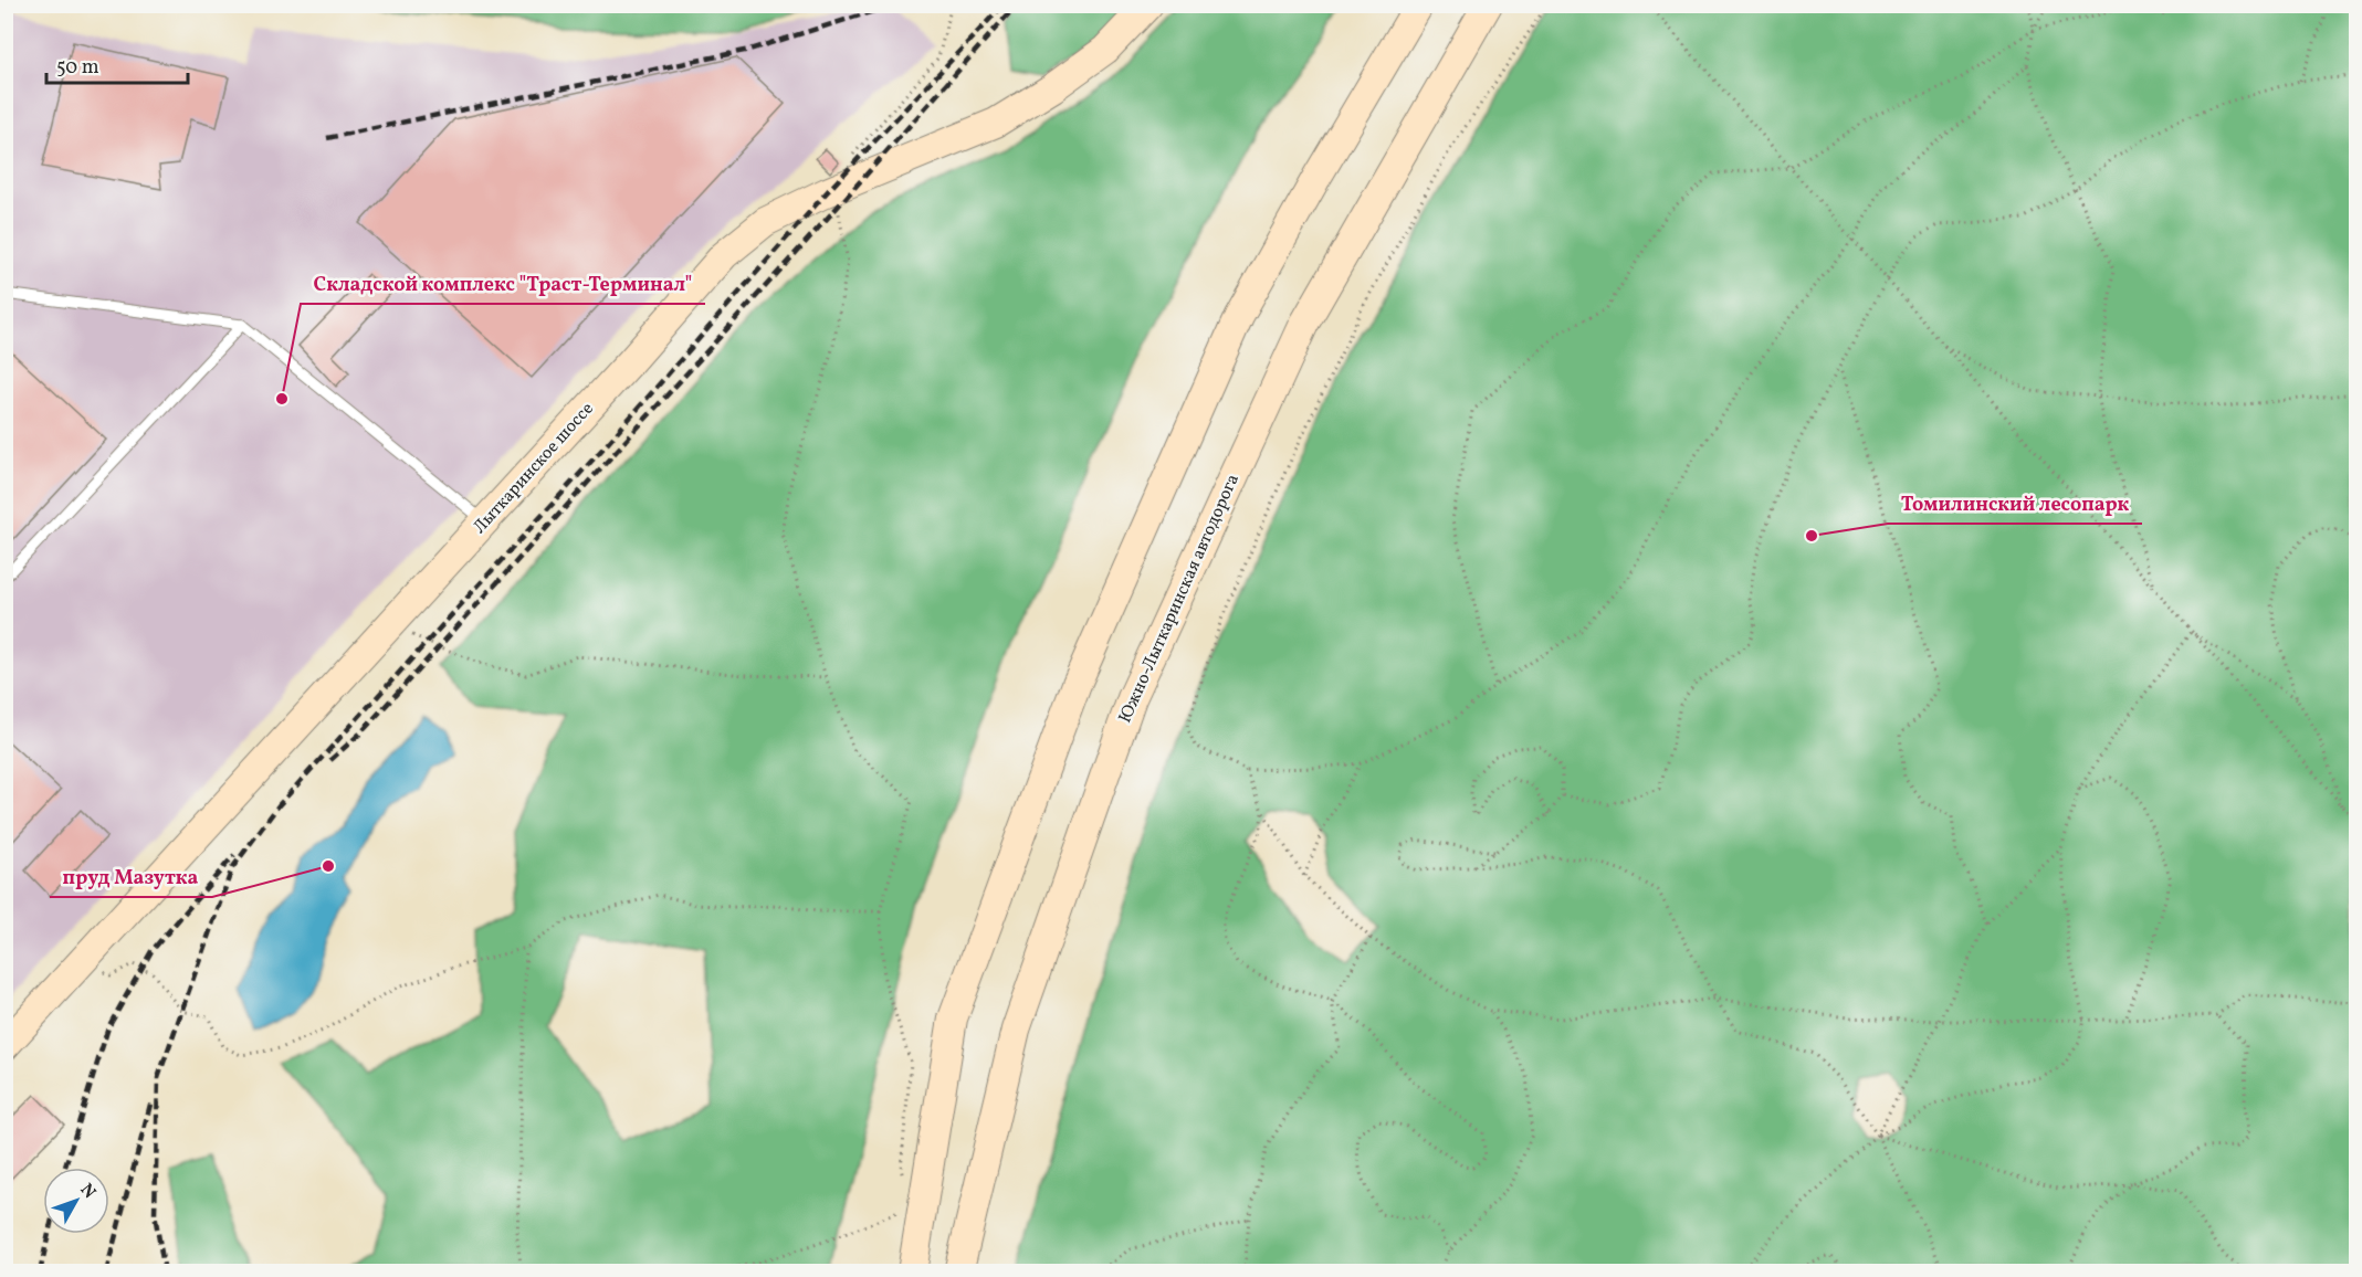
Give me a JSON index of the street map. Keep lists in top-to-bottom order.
{
  "streets": {
    "main road": ["Лыткаринское шоссе", "Южно-Лыткаринская автодорога"]
  },
  "places": ["Складской комплекс \"Траст-Терминал\"", "Томилинский лесопарк", "пруд Мазутка"],
  "scale_bar": "50 m",
  "north": "top right"
}
